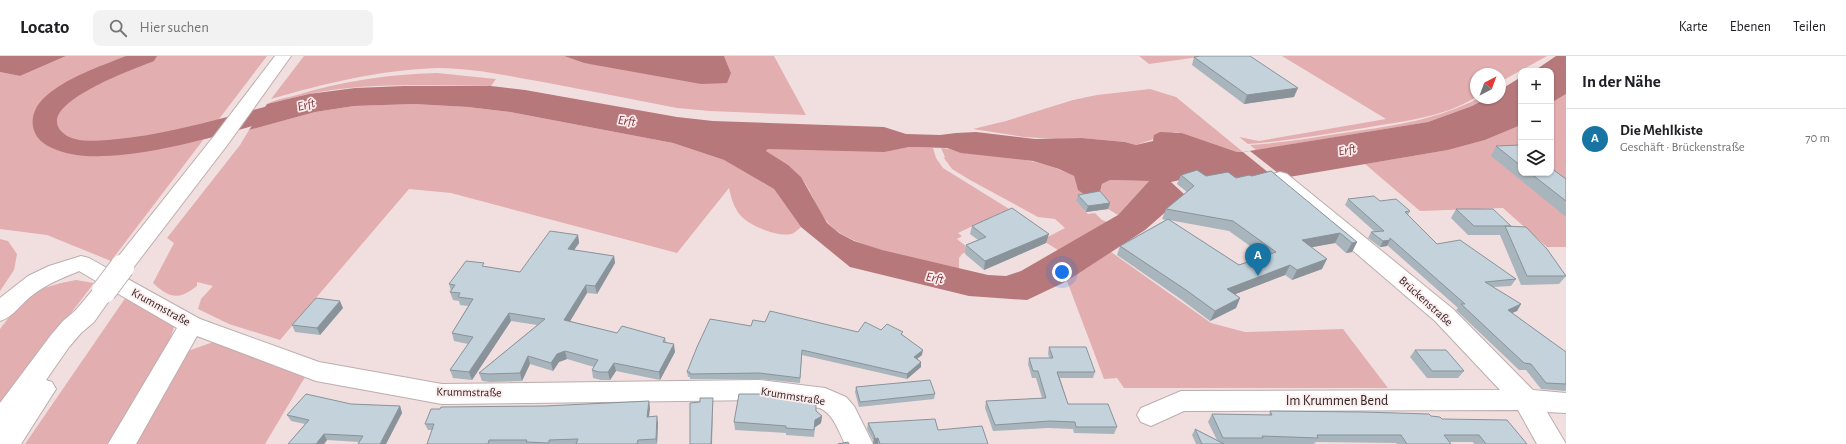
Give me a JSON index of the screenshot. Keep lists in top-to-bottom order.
{
  "streets": {
    "street": ["Brückenstraße", "Krummstraße", "Im Krummen Bend"]
  },
  "crossings": [
    ["Brückenstraße", "Im Krummen Bend"]
  ],
  "water": ["Erft"],
  "north": "top right",
  "page": {
    "header": "Locato",
    "search": "Hier suchen",
    "nav": ["Karte", "Ebenen", "Teilen"],
    "heading": "In der Nähe",
    "map_buttons": ["+", "−"],
    "list": [
      {
        "mark": "A",
        "name": "Die Mehlkiste",
        "note": "Geschäft · Brückenstraße",
        "value": "70 m"
      }
    ],
    "pins": "A"
  }
}
